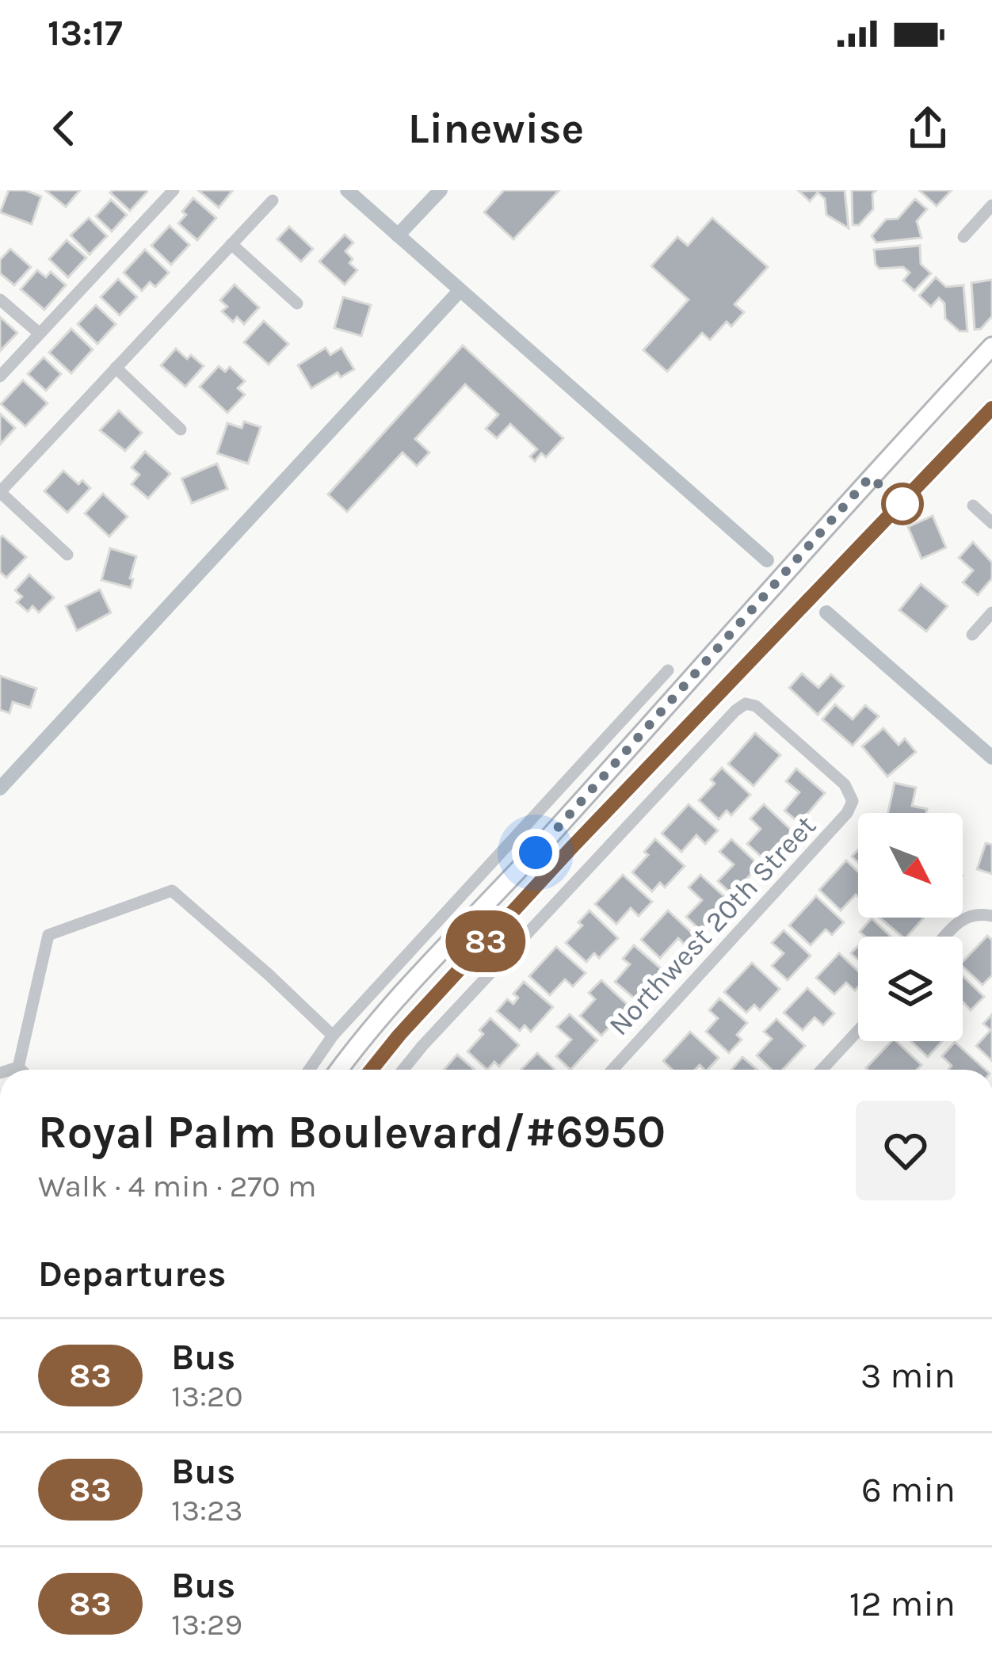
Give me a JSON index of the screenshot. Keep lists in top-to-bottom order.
{
  "streets": {
    "street": ["Northwest 20th Street"]
  },
  "lines": ["bus line 83"],
  "north": "bottom right",
  "page": {
    "status": "13:17",
    "header": "Linewise",
    "on_map": "83",
    "heading": [
      ["Royal Palm Boulevard/#6950", "Walk · 4 min · 270 m"],
      "Departures"
    ],
    "list": [
      {
        "mark": "83",
        "name": "Bus",
        "note": "13:20",
        "value": "3 min"
      },
      {
        "mark": "83",
        "name": "Bus",
        "note": "13:23",
        "value": "6 min"
      },
      {
        "mark": "83",
        "name": "Bus",
        "note": "13:29",
        "value": "12 min"
      }
    ]
  }
}
